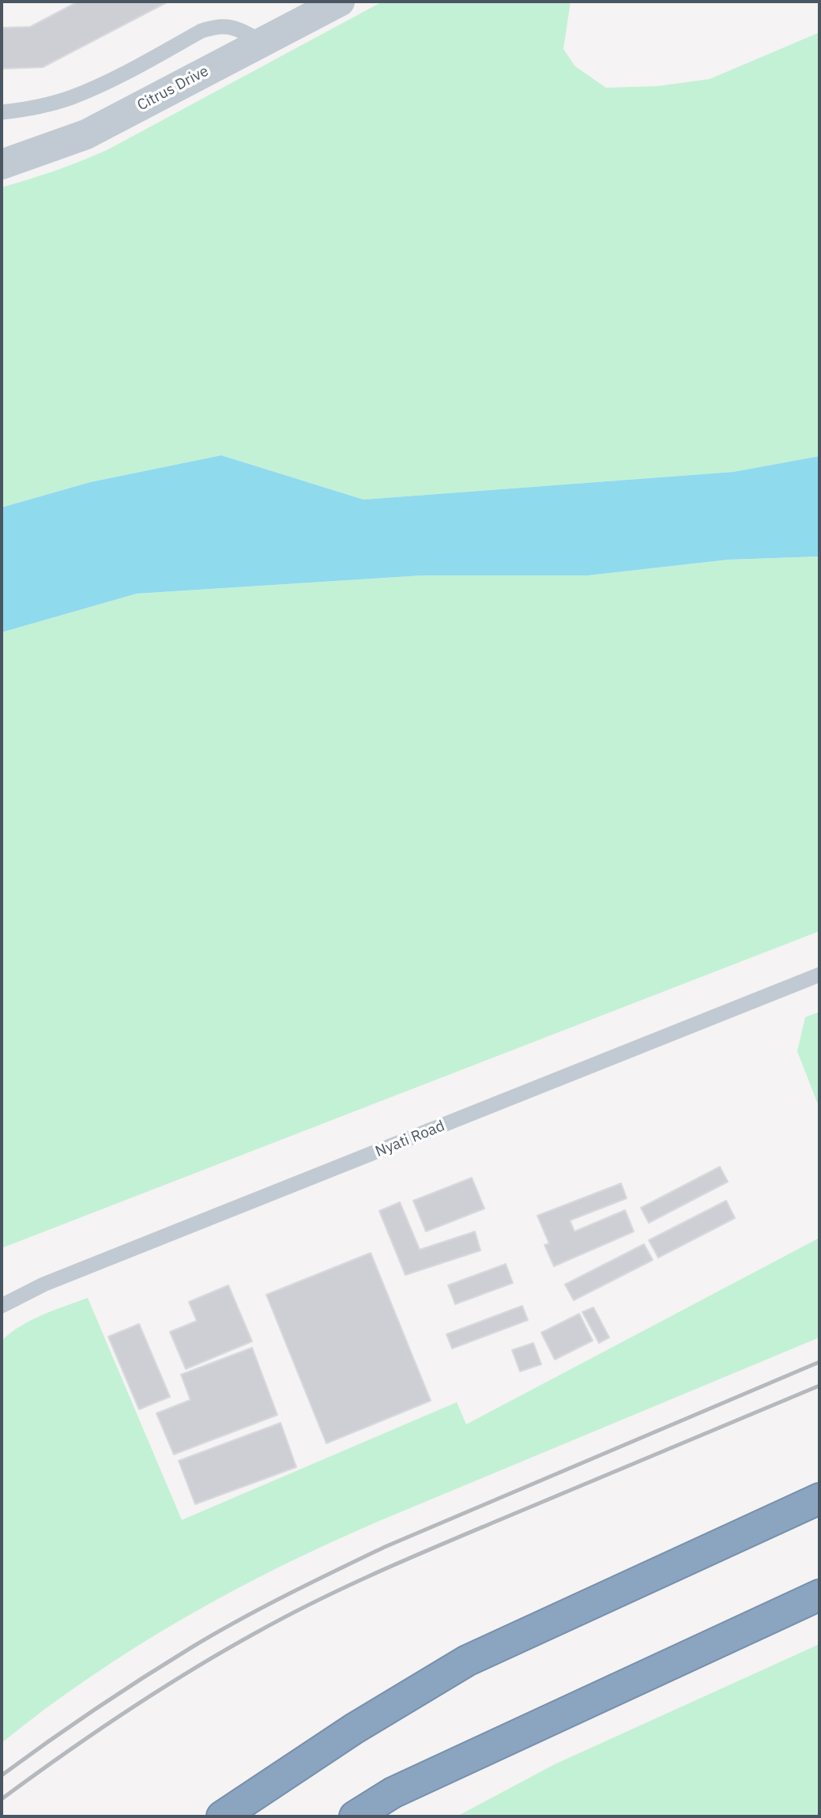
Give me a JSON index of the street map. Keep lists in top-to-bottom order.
{
  "streets": {
    "street": ["Citrus Drive"],
    "lane": ["Nyati Road"]
  }
}
